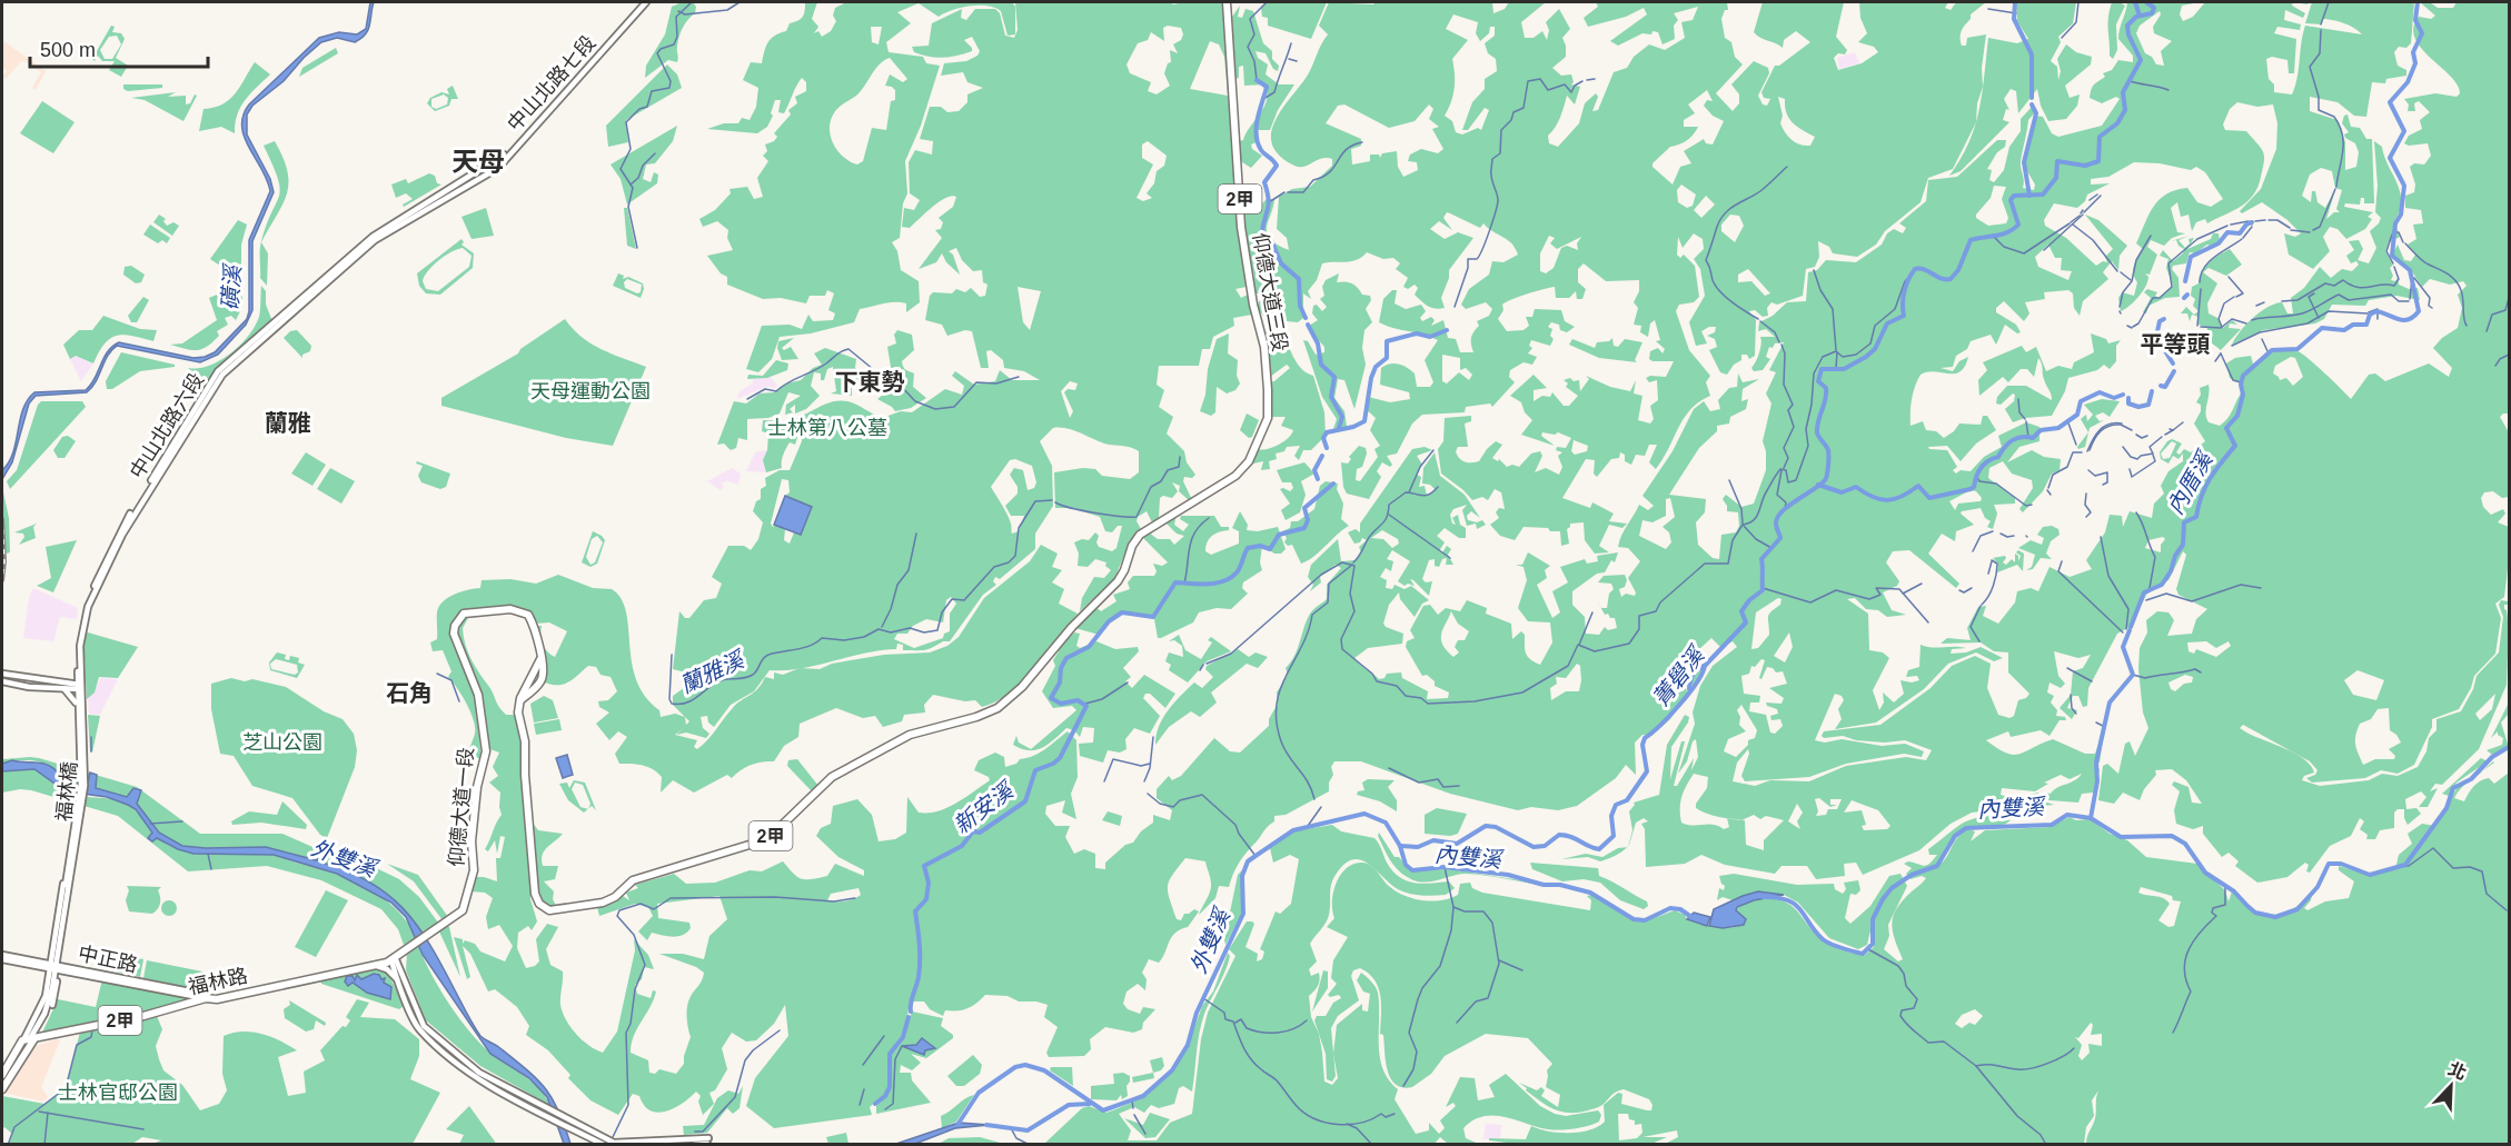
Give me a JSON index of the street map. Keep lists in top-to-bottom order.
{
  "streets": {
    "main road": [
      "中山北路七段",
      "2甲",
      "仰德大道三段",
      "中山北路六段",
      "福林橋",
      "仰德大道一段",
      "中正路",
      "福林路"
    ]
  },
  "crossings": [
    ["中山北路七段", "中山北路六段"],
    ["仰德大道三段", "仰德大道一段"],
    ["中山北路六段", "福林橋"],
    ["福林橋", "中正路"],
    ["仰德大道一段", "福林路"],
    ["中正路", "福林路"]
  ],
  "districts": [
    "天母",
    "平等頭",
    "下東勢",
    "蘭雅",
    "石角"
  ],
  "water": [
    "磺溪",
    "內厝溪",
    "蘭雅溪",
    "菁礐溪",
    "新安溪",
    "內雙溪",
    "外雙溪"
  ],
  "parks": [
    "天母運動公園",
    "士林第八公墓",
    "芝山公園",
    "士林官邸公園"
  ],
  "scale_bar": "500 m",
  "north": "top right"
}
